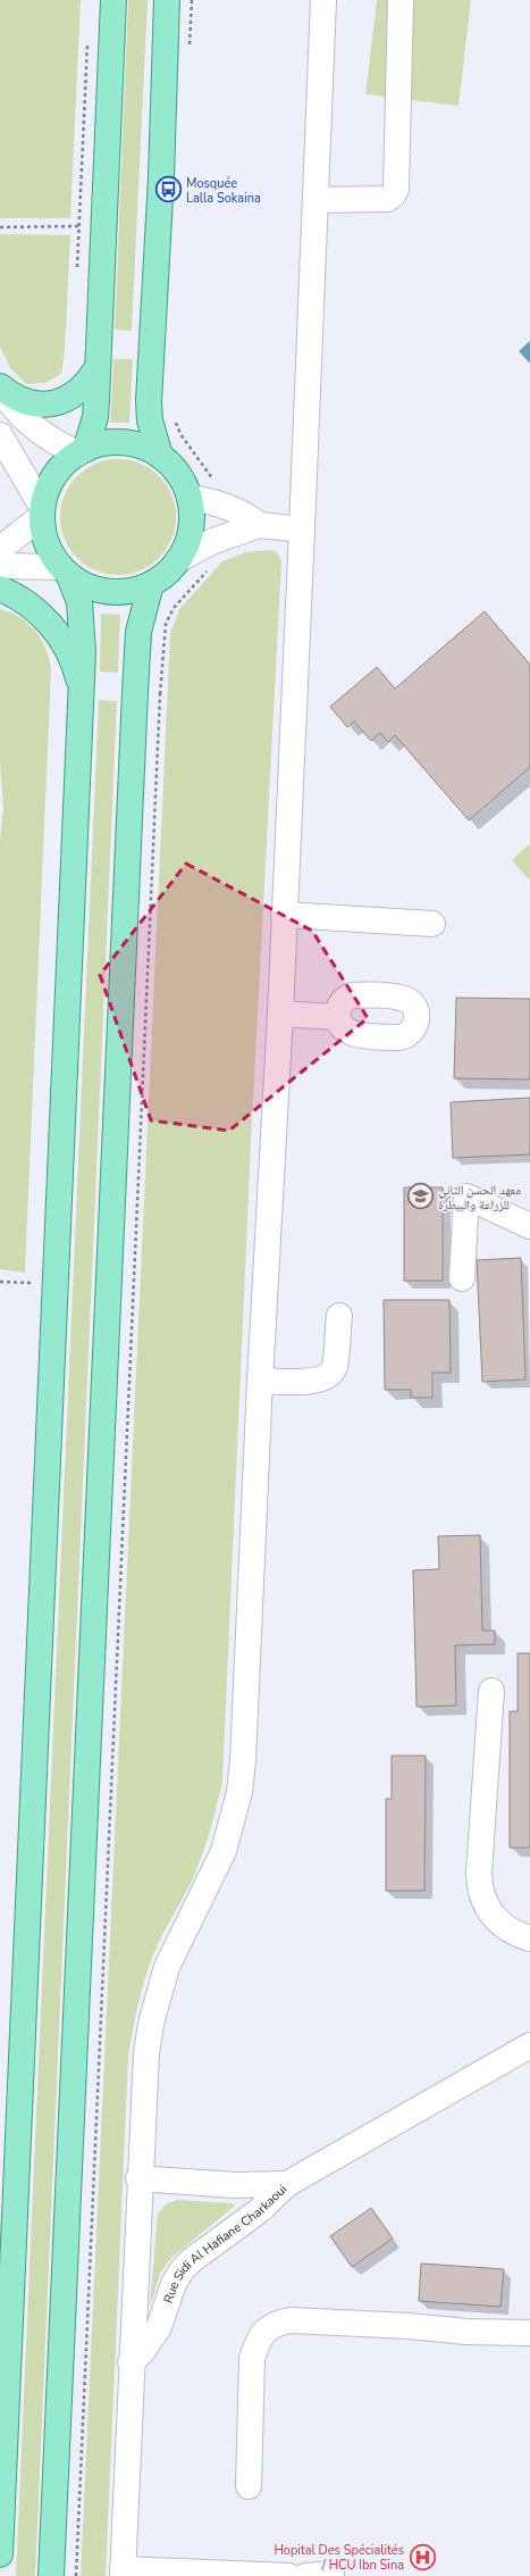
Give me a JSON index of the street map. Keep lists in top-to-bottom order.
{
  "streets": {
    "street": ["Rue Sidi Al Hafiane Charkaoui"]
  },
  "places": {
    "bus stop": ["Mosquée Lalla Sokaina"],
    "school or university": ["معهد الحسن الثاني للزراعة والبيطرة"],
    "hospital": ["Hopital Des Spécialités / HCU Ibn Sina"]
  }
}
